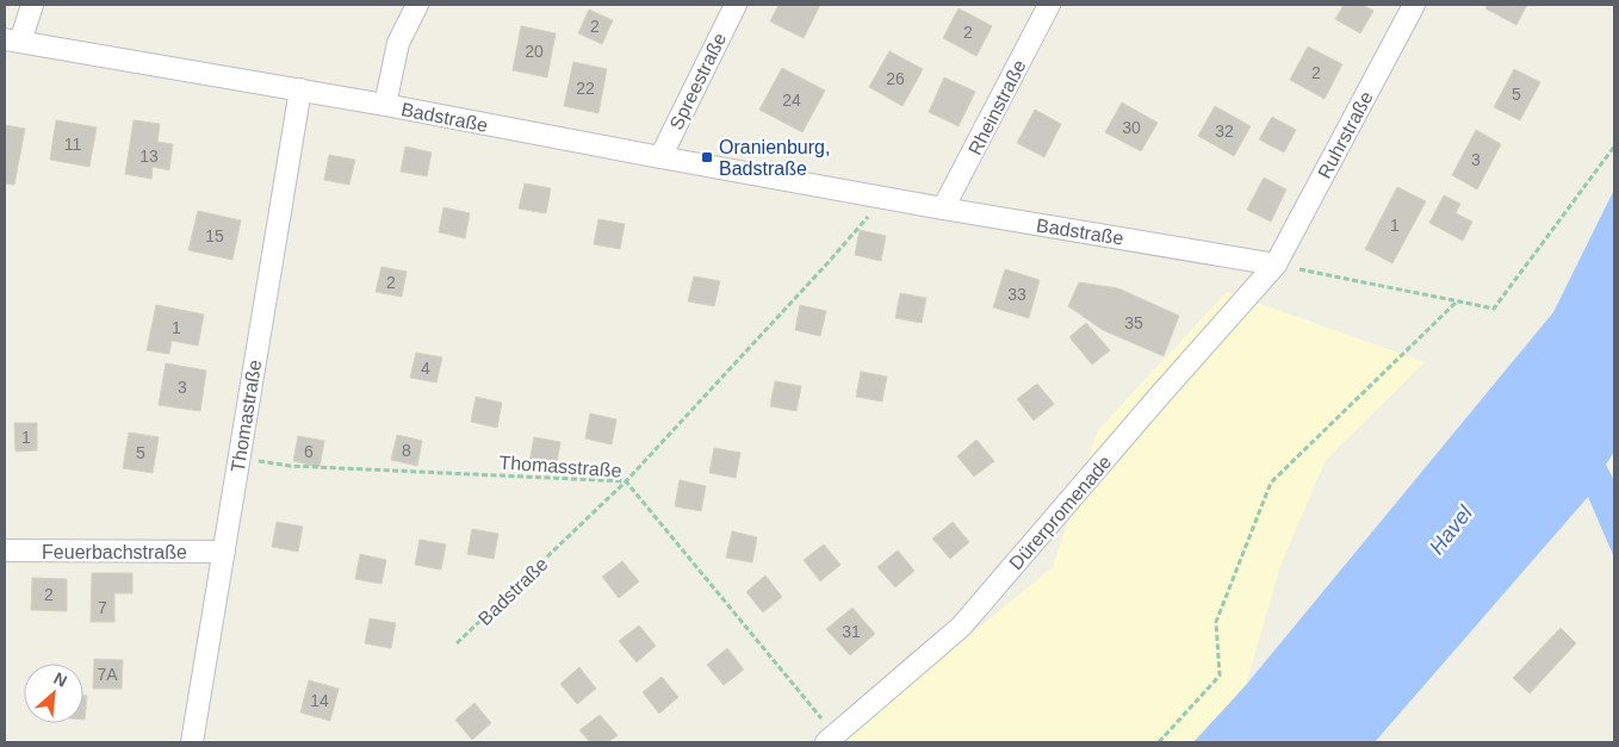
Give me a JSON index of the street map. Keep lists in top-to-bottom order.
{
  "streets": {
    "street": [
      "Spreestraße",
      "Rheinstraße",
      "Badstraße",
      "Ruhrstraße",
      "Thomastraße",
      "Dürerpromenade",
      "Feuerbachstraße"
    ],
    "path": ["Thomasstraße"]
  },
  "crossings": [
    ["Spreestraße", "Badstraße"],
    ["Rheinstraße", "Badstraße"],
    ["Badstraße", "Ruhrstraße"],
    ["Badstraße", "Thomastraße"],
    ["Badstraße", "Thomasstraße"],
    ["Badstraße", "Dürerpromenade"],
    ["Ruhrstraße", "Dürerpromenade"],
    ["Thomastraße", "Thomasstraße"],
    ["Thomastraße", "Feuerbachstraße"],
    ["Thomasstraße", "Dürerpromenade"]
  ],
  "water": ["Havel"],
  "places": {
    "transit": ["Oranienburg, Badstraße"]
  },
  "house_numbers": [
    "2",
    "2",
    "20",
    "2",
    "26",
    "22",
    "5",
    "24",
    "30",
    "32",
    "11",
    "13",
    "3",
    "1",
    "15",
    "2",
    "33",
    "35",
    "1",
    "4",
    "3",
    "1",
    "8",
    "6",
    "5",
    "2",
    "7",
    "31",
    "7A",
    "14"
  ],
  "north": "top right"
}
